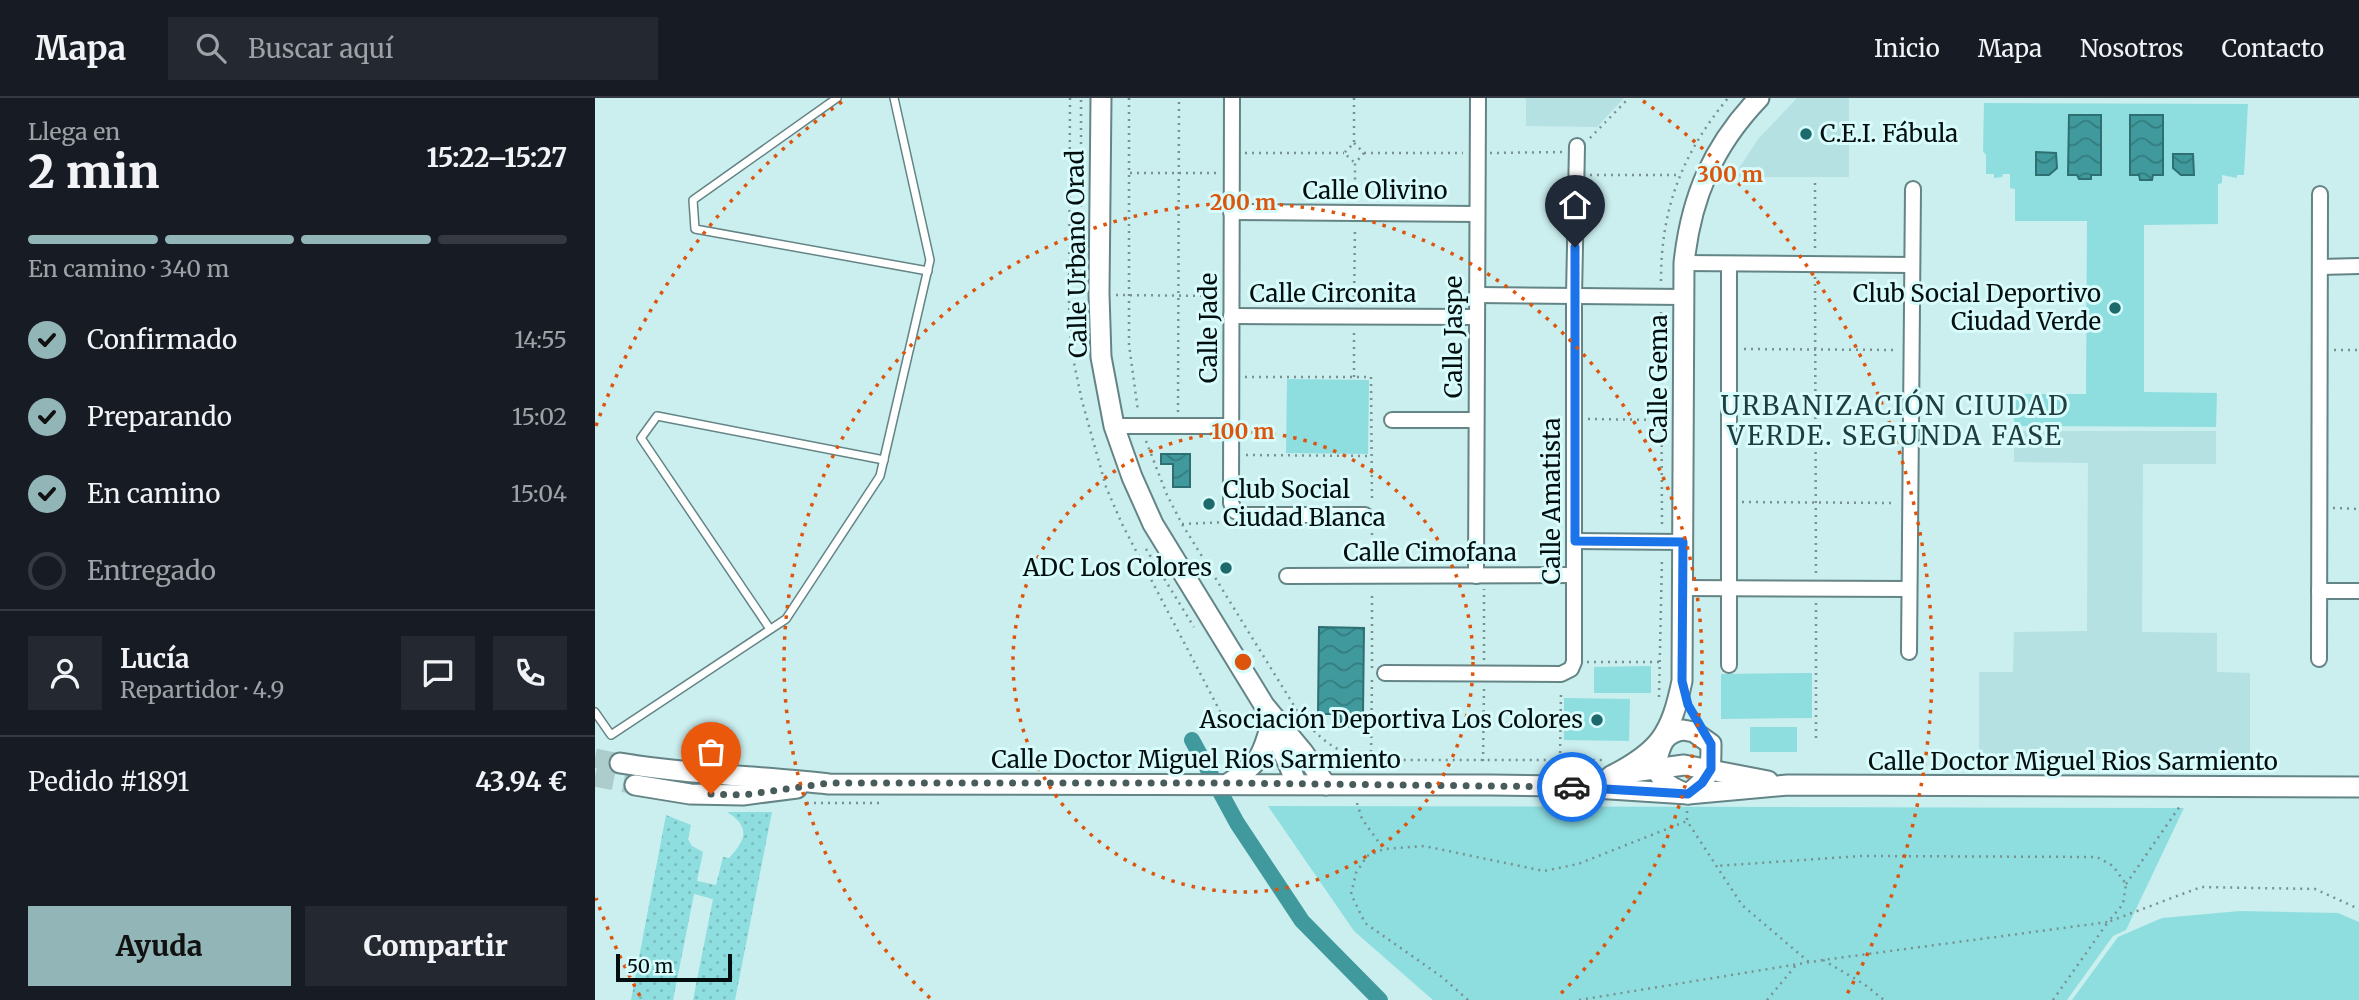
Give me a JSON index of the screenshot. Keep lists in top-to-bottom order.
{
  "streets": {
    "main road": ["Calle Urbano Orad", "Calle Gema", "Calle Doctor Miguel Rios Sarmiento"],
    "street": [
      "Calle Olivino",
      "Calle Circonita",
      "Calle Jade",
      "Calle Jaspe",
      "Calle Amatista",
      "Calle Cimofana"
    ]
  },
  "crossings": [
    ["Calle Olivino", "Calle Jade"],
    ["Calle Olivino", "Calle Jaspe"],
    ["Calle Urbano Orad", "Calle Doctor Miguel Rios Sarmiento"],
    ["Calle Circonita", "Calle Jade"],
    ["Calle Circonita", "Calle Jaspe"],
    ["Calle Jaspe", "Calle Cimofana"],
    ["Calle Gema", "Calle Doctor Miguel Rios Sarmiento"],
    ["Calle Amatista", "Calle Cimofana"]
  ],
  "districts": ["URBANIZACIÓN CIUDAD VERDE. SEGUNDA FASE"],
  "places": [
    "C.E.I. Fábula",
    "Club Social Deportivo Ciudad Verde",
    "Club Social Ciudad Blanca",
    "ADC Los Colores",
    "Asociación Deportiva Los Colores"
  ],
  "scale_bar": "50 m",
  "page": {
    "header": "Mapa",
    "search": "Buscar aquí",
    "nav": [
      "Inicio",
      "Mapa",
      "Nosotros",
      "Contacto"
    ],
    "heading": ["2 min", "Llega en", "15:22–15:27"],
    "panel": [
      "Lucía",
      "Repartidor · 4.9",
      "Pedido #1891",
      "43.94 €"
    ],
    "bar": "En camino · 340 m",
    "list": [
      ["Confirmado", "14:55"],
      ["Preparando", "15:02"],
      ["En camino", "15:04"],
      "Entregado"
    ],
    "buttons": ["Ayuda", "Compartir"],
    "scale": "50 m"
  },
  "rings": ["300 m", "200 m", "100 m"]
}
